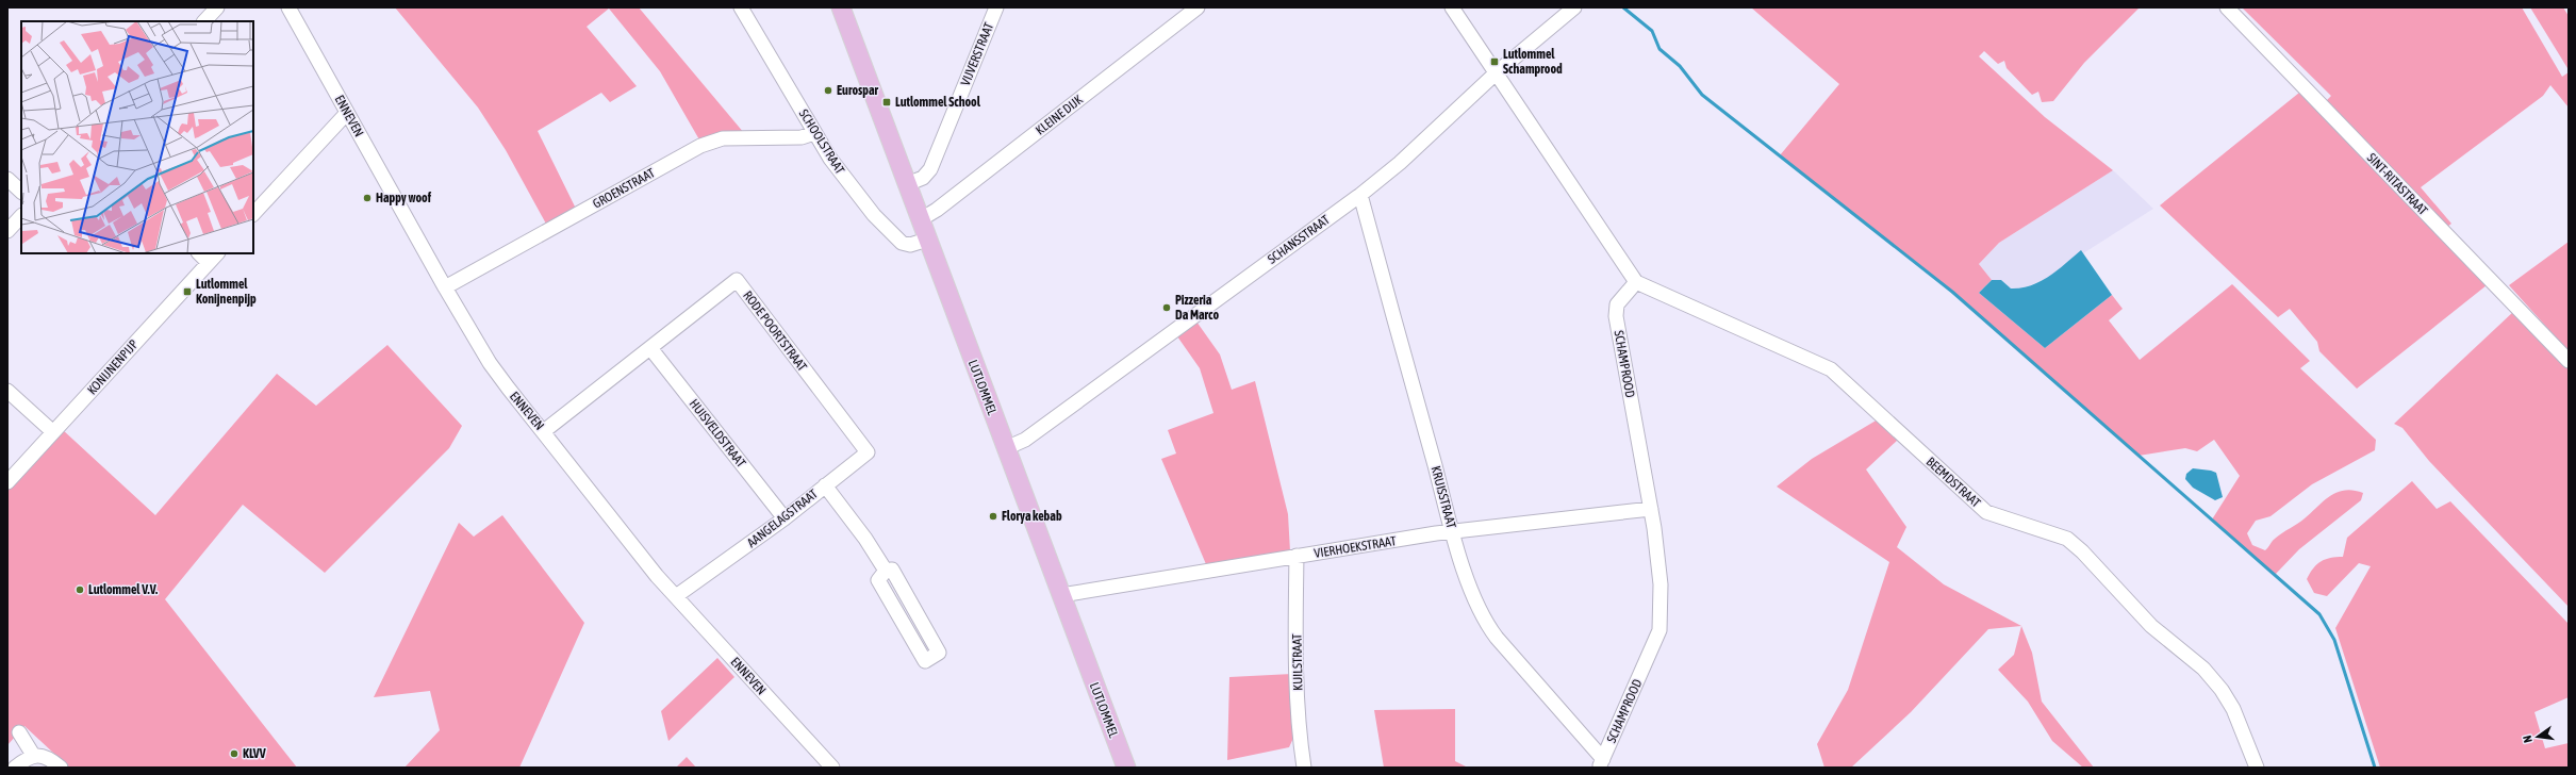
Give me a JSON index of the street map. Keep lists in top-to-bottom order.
{
  "streets": {
    "main road": ["LUTLOMMEL"],
    "street": [
      "VIJVERSTRAAT",
      "KLEINE DIJK",
      "ENNEVEN",
      "SCHOOLSTRAAT",
      "SINT-RITASTRAAT",
      "GROENSTRAAT",
      "SCHANSSTRAAT",
      "RODE POORTSTRAAT",
      "SCHAMPROOD",
      "KONIJNENPIJP",
      "HUISVELDSTRAAT",
      "BEEMDSTRAAT",
      "KRUISSTRAAT",
      "AANGELAGSTRAAT",
      "VIERHOEKSTRAAT",
      "KUILSTRAAT"
    ]
  },
  "crossings": [
    ["VIJVERSTRAAT", "LUTLOMMEL"],
    ["KLEINE DIJK", "LUTLOMMEL"],
    ["ENNEVEN", "GROENSTRAAT"],
    ["ENNEVEN", "RODE POORTSTRAAT"],
    ["ENNEVEN", "AANGELAGSTRAAT"],
    ["SCHOOLSTRAAT", "GROENSTRAAT"],
    ["SCHOOLSTRAAT", "LUTLOMMEL"],
    ["SCHANSSTRAAT", "LUTLOMMEL"],
    ["SCHANSSTRAAT", "KRUISSTRAAT"],
    ["RODE POORTSTRAAT", "HUISVELDSTRAAT"],
    ["RODE POORTSTRAAT", "AANGELAGSTRAAT"],
    ["SCHAMPROOD", "BEEMDSTRAAT"],
    ["SCHAMPROOD", "KRUISSTRAAT"],
    ["SCHAMPROOD", "VIERHOEKSTRAAT"],
    ["LUTLOMMEL", "VIERHOEKSTRAAT"],
    ["HUISVELDSTRAAT", "AANGELAGSTRAAT"],
    ["KRUISSTRAAT", "VIERHOEKSTRAAT"],
    ["VIERHOEKSTRAAT", "KUILSTRAAT"]
  ],
  "places": {
    "transit": ["Lutlommel Schamprood", "Lutlommel School", "Lutlommel Konijnenpijp"],
    "other": [
      "Eurospar",
      "Happy woof",
      "Pizzeria Da Marco",
      "Florya kebab",
      "Lutlommel V.V.",
      "KLVV"
    ]
  },
  "north": "left"
}
